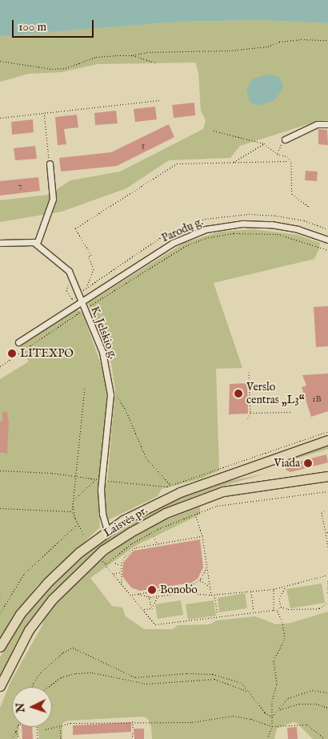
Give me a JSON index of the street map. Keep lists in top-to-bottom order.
{
  "streets": {
    "main road": ["Laisvės pr."],
    "street": ["Parodų g.", "K. Jelskio g."]
  },
  "crossings": [
    ["Parodų g.", "K. Jelskio g."],
    ["K. Jelskio g.", "Laisvės pr."]
  ],
  "places": [
    "LITEXPO",
    "Verslo centras „L3“",
    "Viada",
    "Bonobo"
  ],
  "house_numbers": ["5", "7", "1B"],
  "scale_bar": "100 m",
  "north": "left"
}
